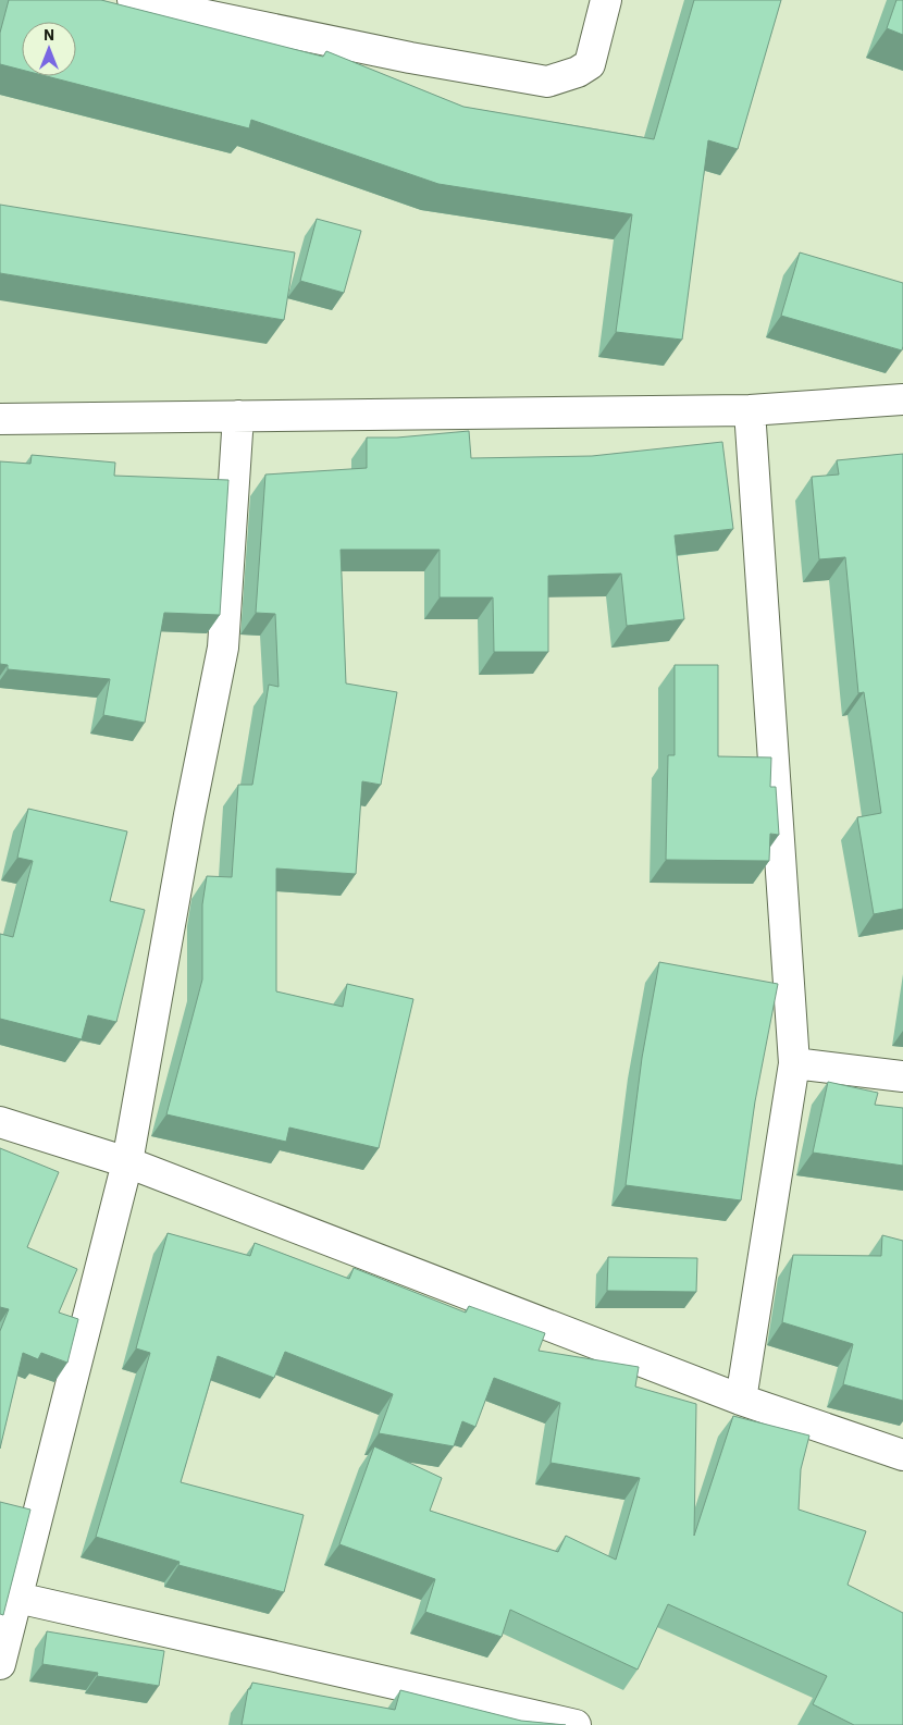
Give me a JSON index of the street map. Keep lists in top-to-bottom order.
{
  "north": "top"
}
